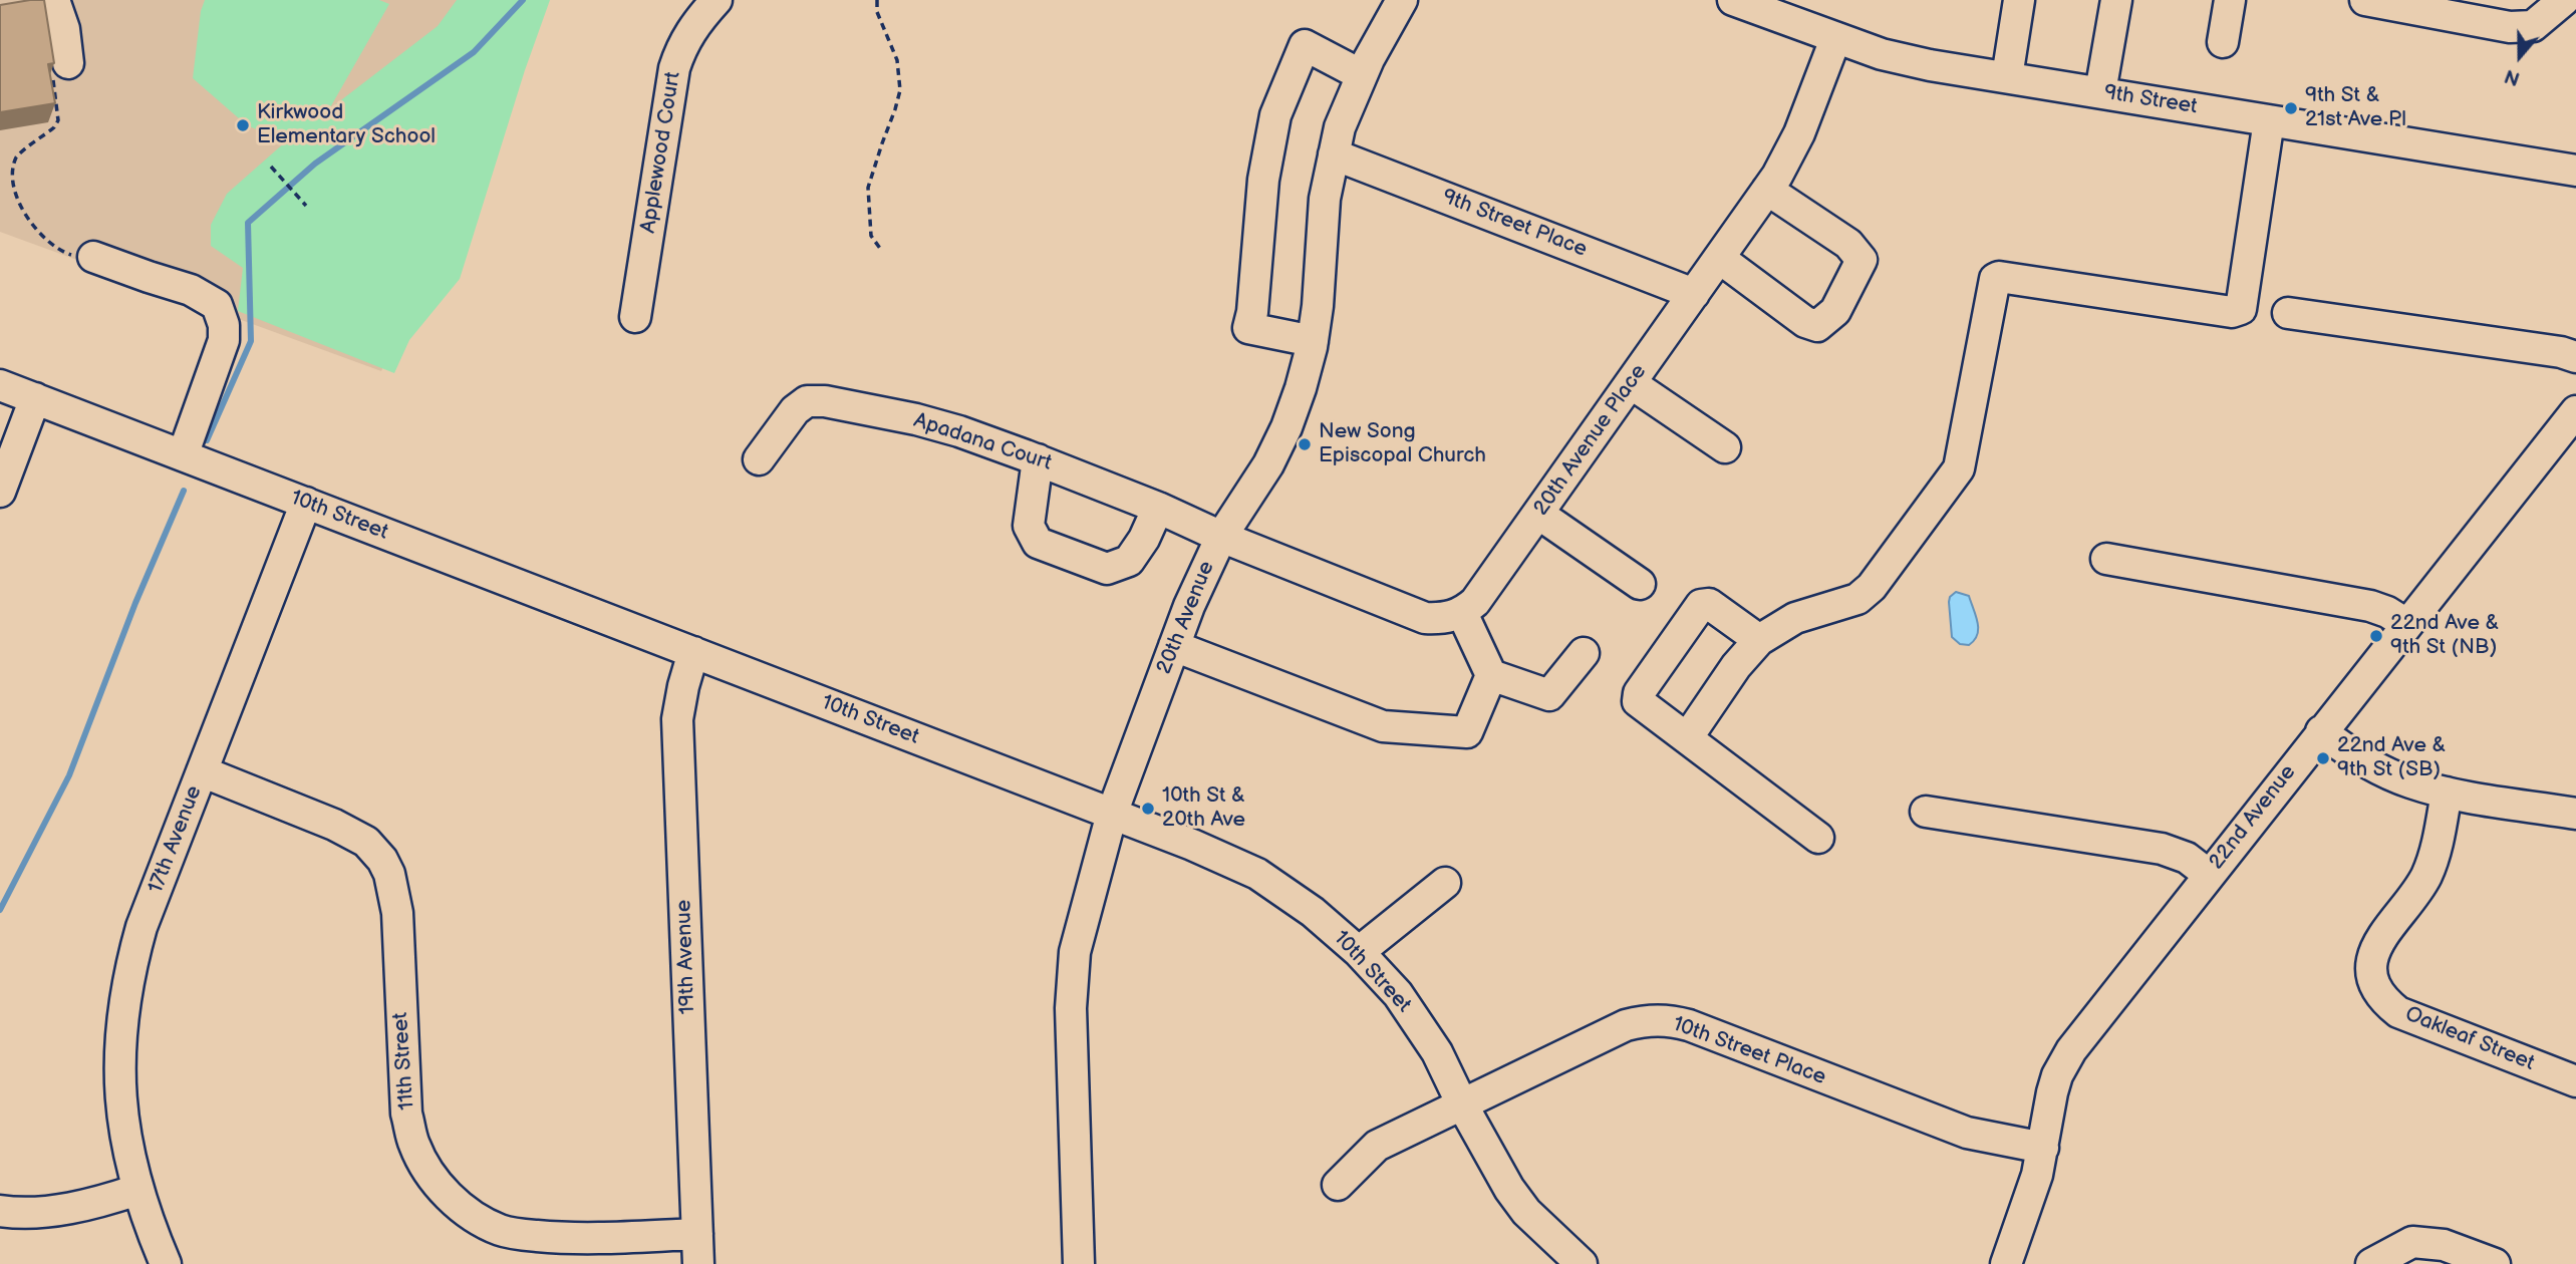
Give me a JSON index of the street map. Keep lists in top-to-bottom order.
{
  "streets": {
    "street": [
      "9th Street",
      "Applewood Court",
      "9th Street Place",
      "20th Avenue Place",
      "Apadana Court",
      "10th Street",
      "20th Avenue",
      "22nd Avenue",
      "17th Avenue",
      "19th Avenue",
      "Oakleaf Street",
      "10th Street Place",
      "11th Street"
    ]
  },
  "crossings": [
    ["9th Street", "20th Avenue Place"],
    ["9th Street Place", "20th Avenue Place"],
    ["9th Street Place", "20th Avenue"],
    ["Apadana Court", "20th Avenue"],
    ["10th Street", "20th Avenue"],
    ["10th Street", "17th Avenue"],
    ["10th Street", "19th Avenue"],
    ["10th Street", "10th Street Place"],
    ["22nd Avenue", "10th Street Place"],
    ["17th Avenue", "11th Street"],
    ["19th Avenue", "11th Street"]
  ],
  "places": [
    "9th St & 21st Ave Pl",
    "Kirkwood Elementary School",
    "New Song Episcopal Church",
    "22nd Ave & 9th St (NB)",
    "22nd Ave & 9th St (SB)",
    "10th St & 20th Ave"
  ],
  "north": "bottom"
}
